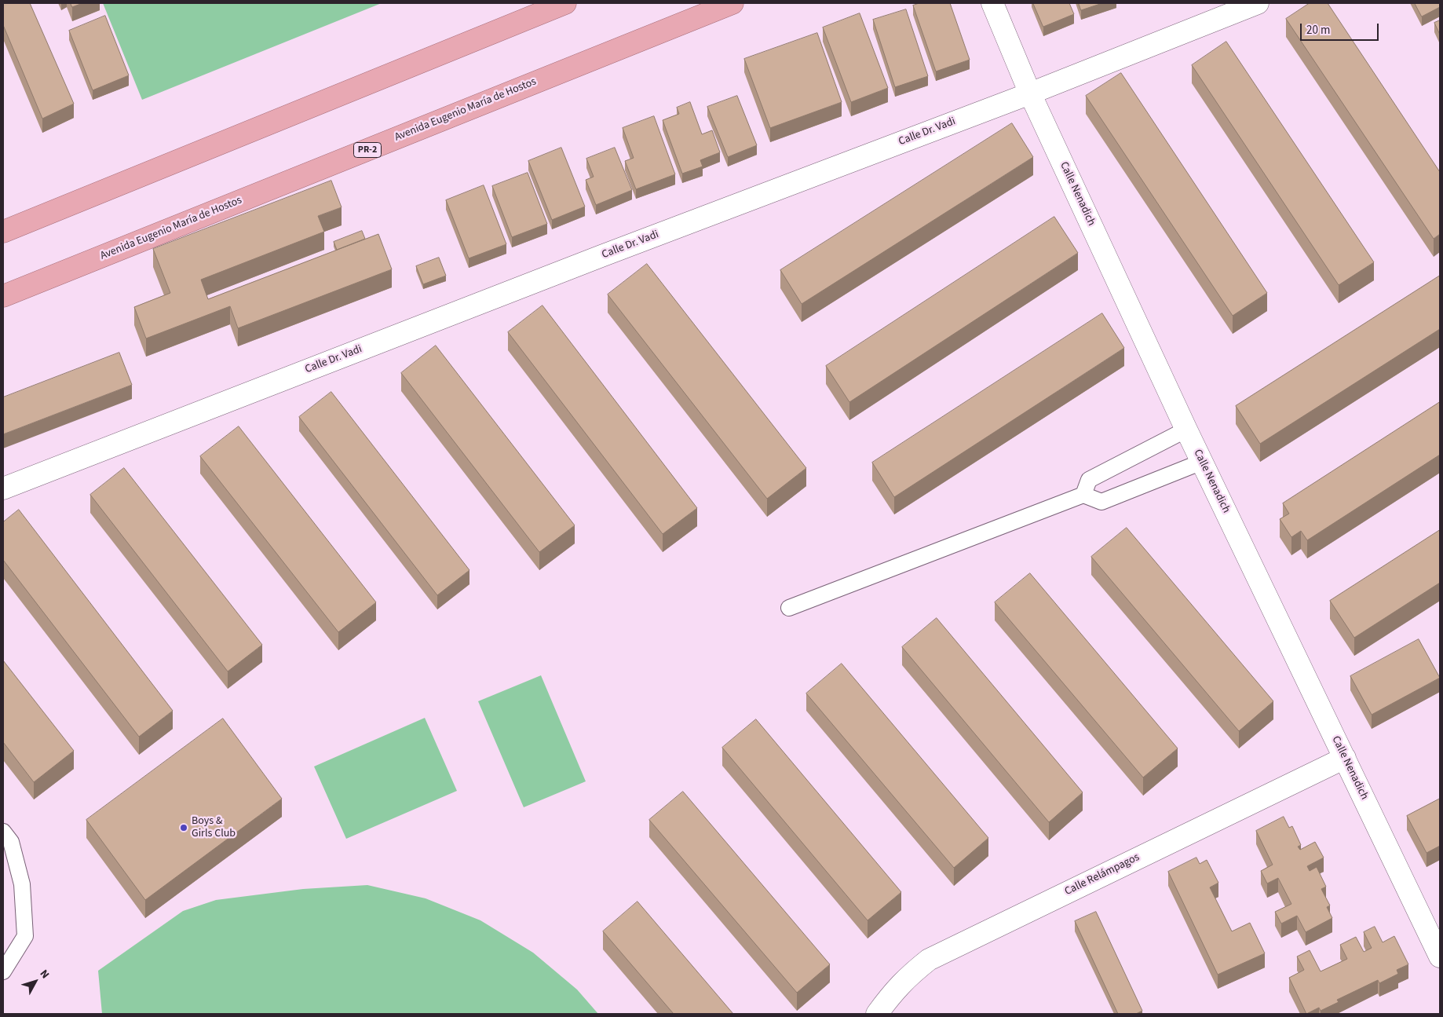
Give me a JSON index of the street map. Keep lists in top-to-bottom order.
{
  "streets": {
    "highway": ["Avenida Eugenio María de Hostos", "PR-2"],
    "street": ["Calle Dr. Vadi", "Calle Nenadich", "Calle Relámpagos"]
  },
  "crossings": [
    ["Calle Dr. Vadi", "Calle Nenadich"],
    ["Calle Nenadich", "Calle Relámpagos"]
  ],
  "places": ["Boys & Girls Club"],
  "scale_bar": "20 m",
  "north": "top right"
}
